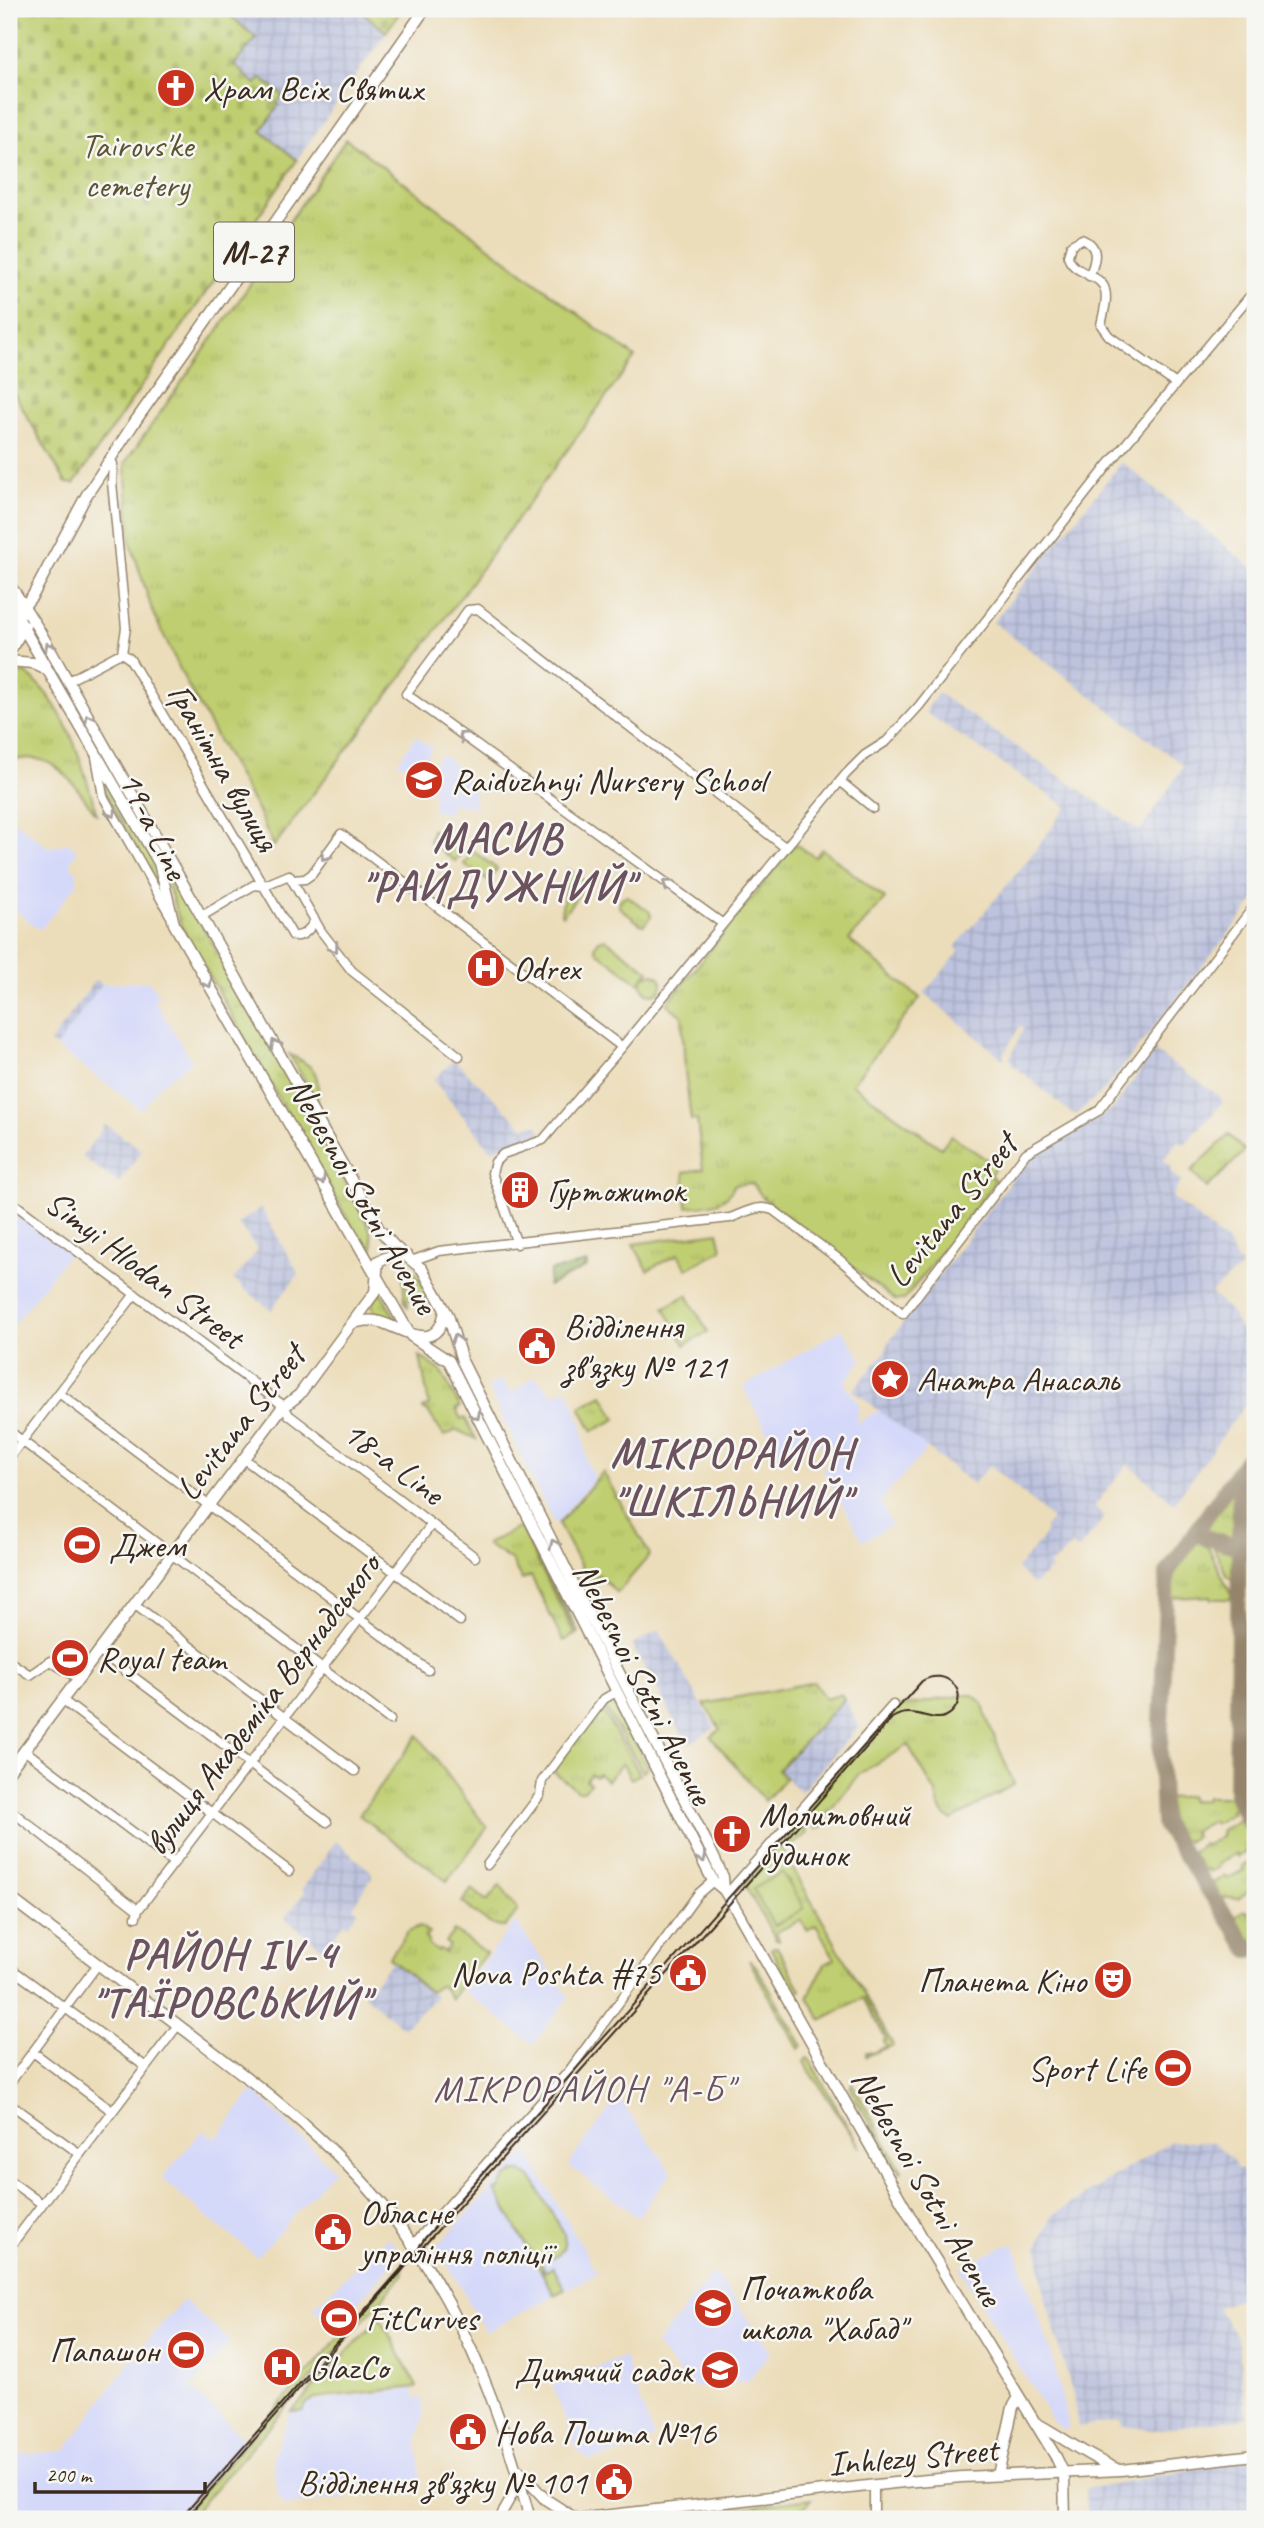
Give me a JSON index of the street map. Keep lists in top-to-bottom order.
{
  "streets": {
    "main road": [
      "М-27",
      "Nebesnoi Sotni Avenue",
      "Levitana Street",
      "Inhlezy Street"
    ],
    "street": [
      "Гранітна вулиця",
      "19-a Line",
      "Simyi Hlodan Street",
      "18-a Line",
      "вулиця Академіка Вернадського"
    ]
  },
  "crossings": [
    ["М-27", "Nebesnoi Sotni Avenue"],
    ["19-a Line", "Nebesnoi Sotni Avenue"],
    ["Nebesnoi Sotni Avenue", "Levitana Street"],
    ["Nebesnoi Sotni Avenue", "Inhlezy Street"],
    ["Levitana Street", "Simyi Hlodan Street"],
    ["Levitana Street", "18-a Line"],
    ["Simyi Hlodan Street", "18-a Line"],
    ["18-a Line", "вулиця Академіка Вернадського"]
  ],
  "one_way": ["19-a Line"],
  "districts": [
    "МАСИВ \"РАЙДУЖНИЙ\"",
    "МІКРОРАЙОН \"ШКІЛЬНИЙ\"",
    "РАЙОН IV-4 \"ТАЇРОВСЬКИЙ\"",
    "МІКРОРАЙОН \"А-Б\""
  ],
  "parks": ["Tairovs'ke cemetery"],
  "places": {
    "church": ["Храм Всіх Святих", "Молитовний будинок"],
    "school or university": ["Raiduzhnyi Nursery School", "Початкова школа \"Хабад\"", "Дитячий садок"],
    "hospital": ["Odrex", "GlazCo"],
    "building": ["Гуртожиток"],
    "public building": [
      "Відділення зв'язку № 121",
      "Nova Poshta #75",
      "Обласне упраління поліції",
      "Нова Пошта №16",
      "Відділення зв'язку № 101"
    ],
    "place": ["Анатра Анасаль"],
    "sports": [
      "Джем",
      "Royal team",
      "Sport Life",
      "FitCurves",
      "Папашон"
    ],
    "theatre": ["Планета Кіно"]
  },
  "scale_bar": "200 m"
}
